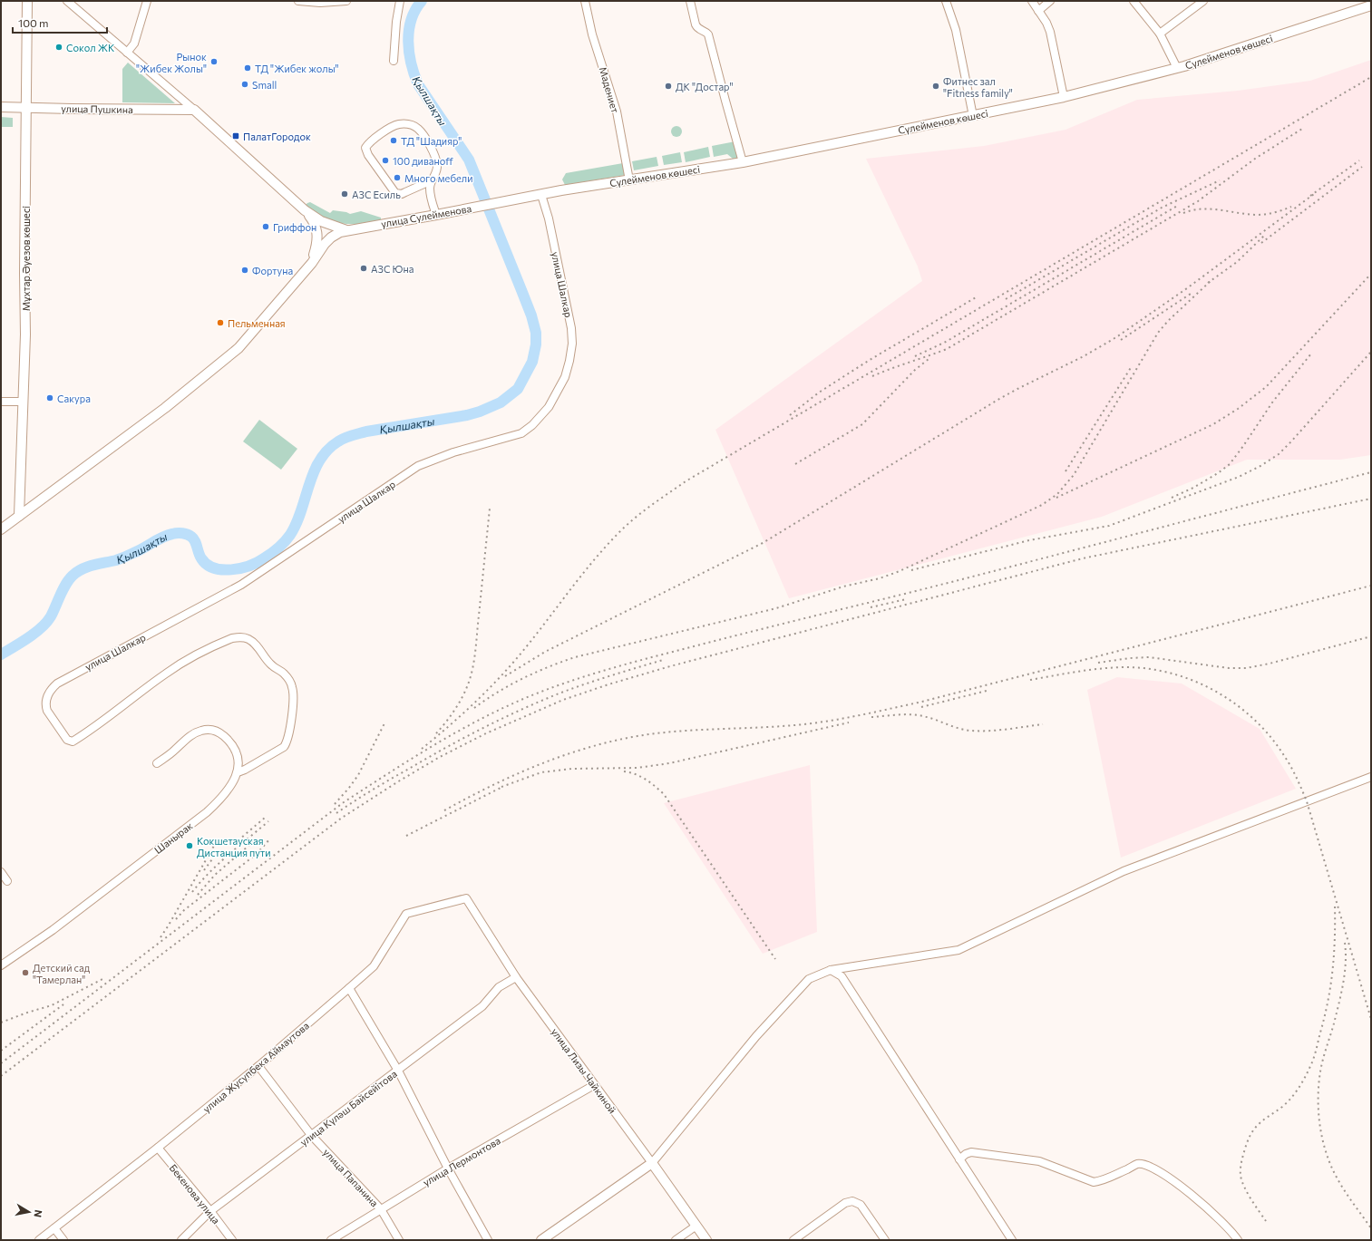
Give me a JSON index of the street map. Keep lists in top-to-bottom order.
{
  "streets": {
    "street": [
      "Сүлейменов көшесі",
      "Мадениет",
      "улица Пушкина",
      "улица Сулейменова",
      "Мұхтар Әуезов көшесі",
      "улица Шалкар",
      "Шанырак",
      "улица Жусупбека Аймаутова",
      "улица Лизы Чайкиной",
      "улица Күләш Байсейітова",
      "улица Лермонтова",
      "улица Папанина",
      "Бекенова улица"
    ]
  },
  "crossings": [
    ["Сүлейменов көшесі", "Мадениет"],
    ["Сүлейменов көшесі", "улица Сулейменова"],
    ["Сүлейменов көшесі", "улица Шалкар"],
    ["улица Пушкина", "Мұхтар Әуезов көшесі"],
    ["улица Шалкар", "Шанырак"],
    ["улица Жусупбека Аймаутова", "улица Лизы Чайкиной"],
    ["улица Жусупбека Аймаутова", "улица Папанина"],
    ["улица Жусупбека Аймаутова", "Бекенова улица"],
    ["улица Лизы Чайкиной", "улица Күләш Байсейітова"],
    ["улица Лизы Чайкиной", "улица Лермонтова"],
    ["улица Күләш Байсейітова", "улица Папанина"],
    ["улица Күләш Байсейітова", "Бекенова улица"],
    ["улица Лермонтова", "улица Папанина"]
  ],
  "water": ["Қылшақты"],
  "places": {
    "other": [
      "Сокол ЖК",
      "Рынок \"Жибек Жолы\"",
      "ТД \"Жибек жолы\"",
      "Small",
      "ДК \"Достар\"",
      "Фитнес зал \"Fitness family\"",
      "ТД \"Шадияр\"",
      "100 диваноff",
      "Много мебели",
      "АЗС Есиль",
      "Гриффон",
      "АЗС Юна",
      "Фортуна",
      "Пельменная",
      "Сакура",
      "Кокшетауская Дистанция пути",
      "Детский сад \"Тамерлан\""
    ],
    "transit": ["ПалатГородок"]
  },
  "scale_bar": "100 m",
  "north": "right"
}
